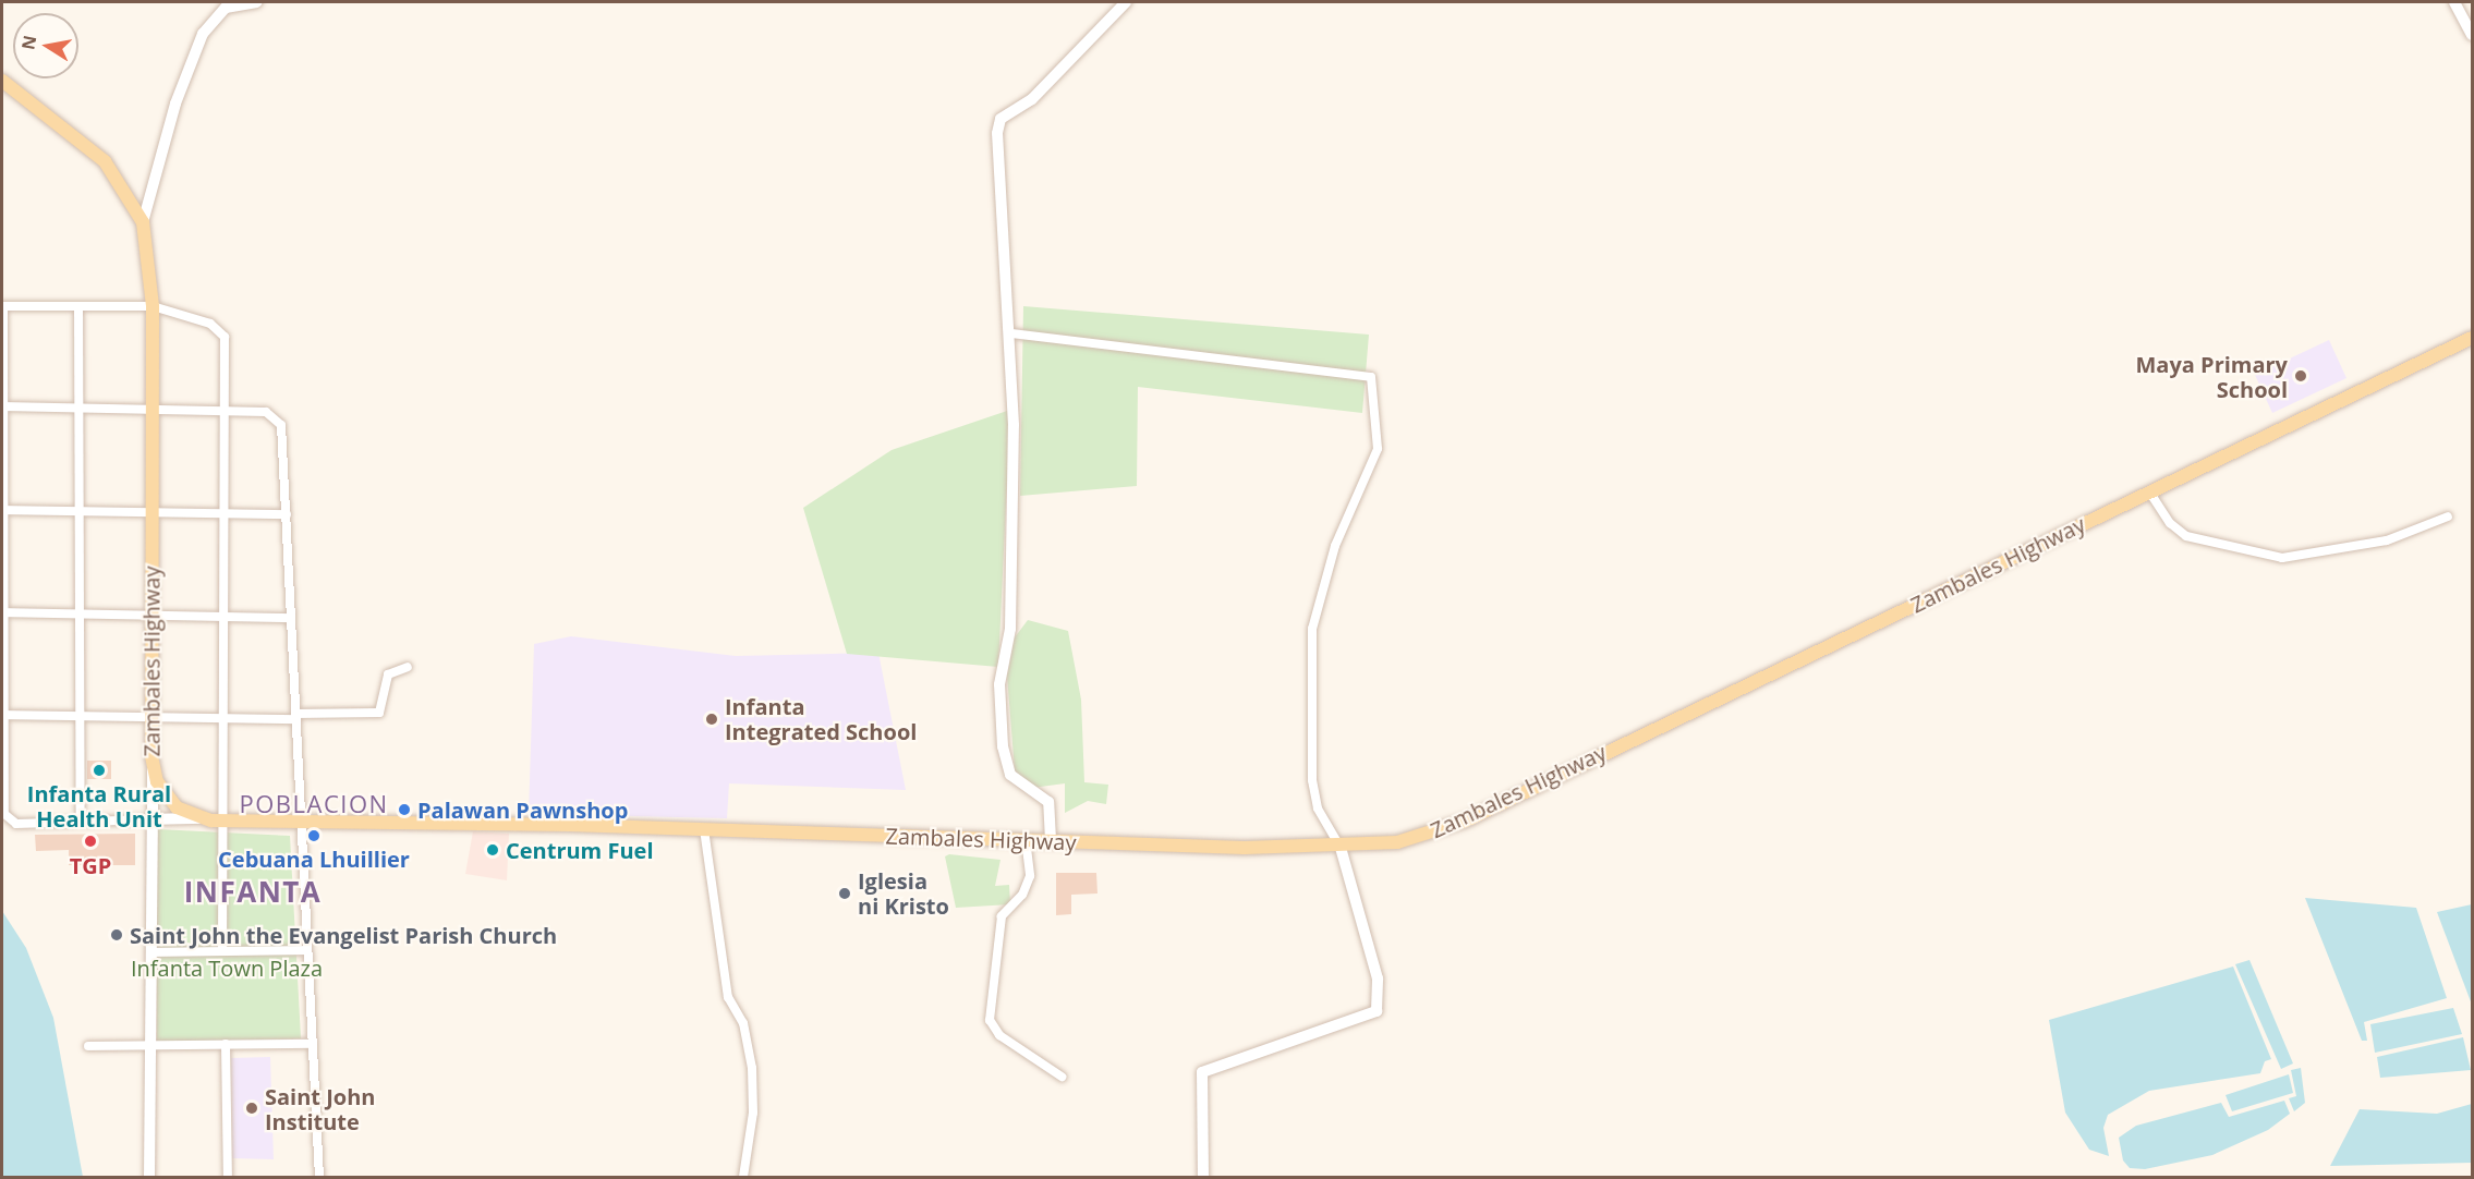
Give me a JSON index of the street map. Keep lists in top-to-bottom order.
{
  "streets": {
    "main road": ["Zambales Highway"]
  },
  "districts": ["POBLACION", "INFANTA"],
  "parks": ["Infanta Town Plaza"],
  "places": [
    "Maya Primary School",
    "Infanta Integrated School",
    "Infanta Rural Health Unit",
    "Palawan Pawnshop",
    "Cebuana Lhuillier",
    "TGP",
    "Centrum Fuel",
    "Iglesia ni Kristo",
    "Saint John the Evangelist Parish Church",
    "Saint John Institute"
  ],
  "north": "left"
}
